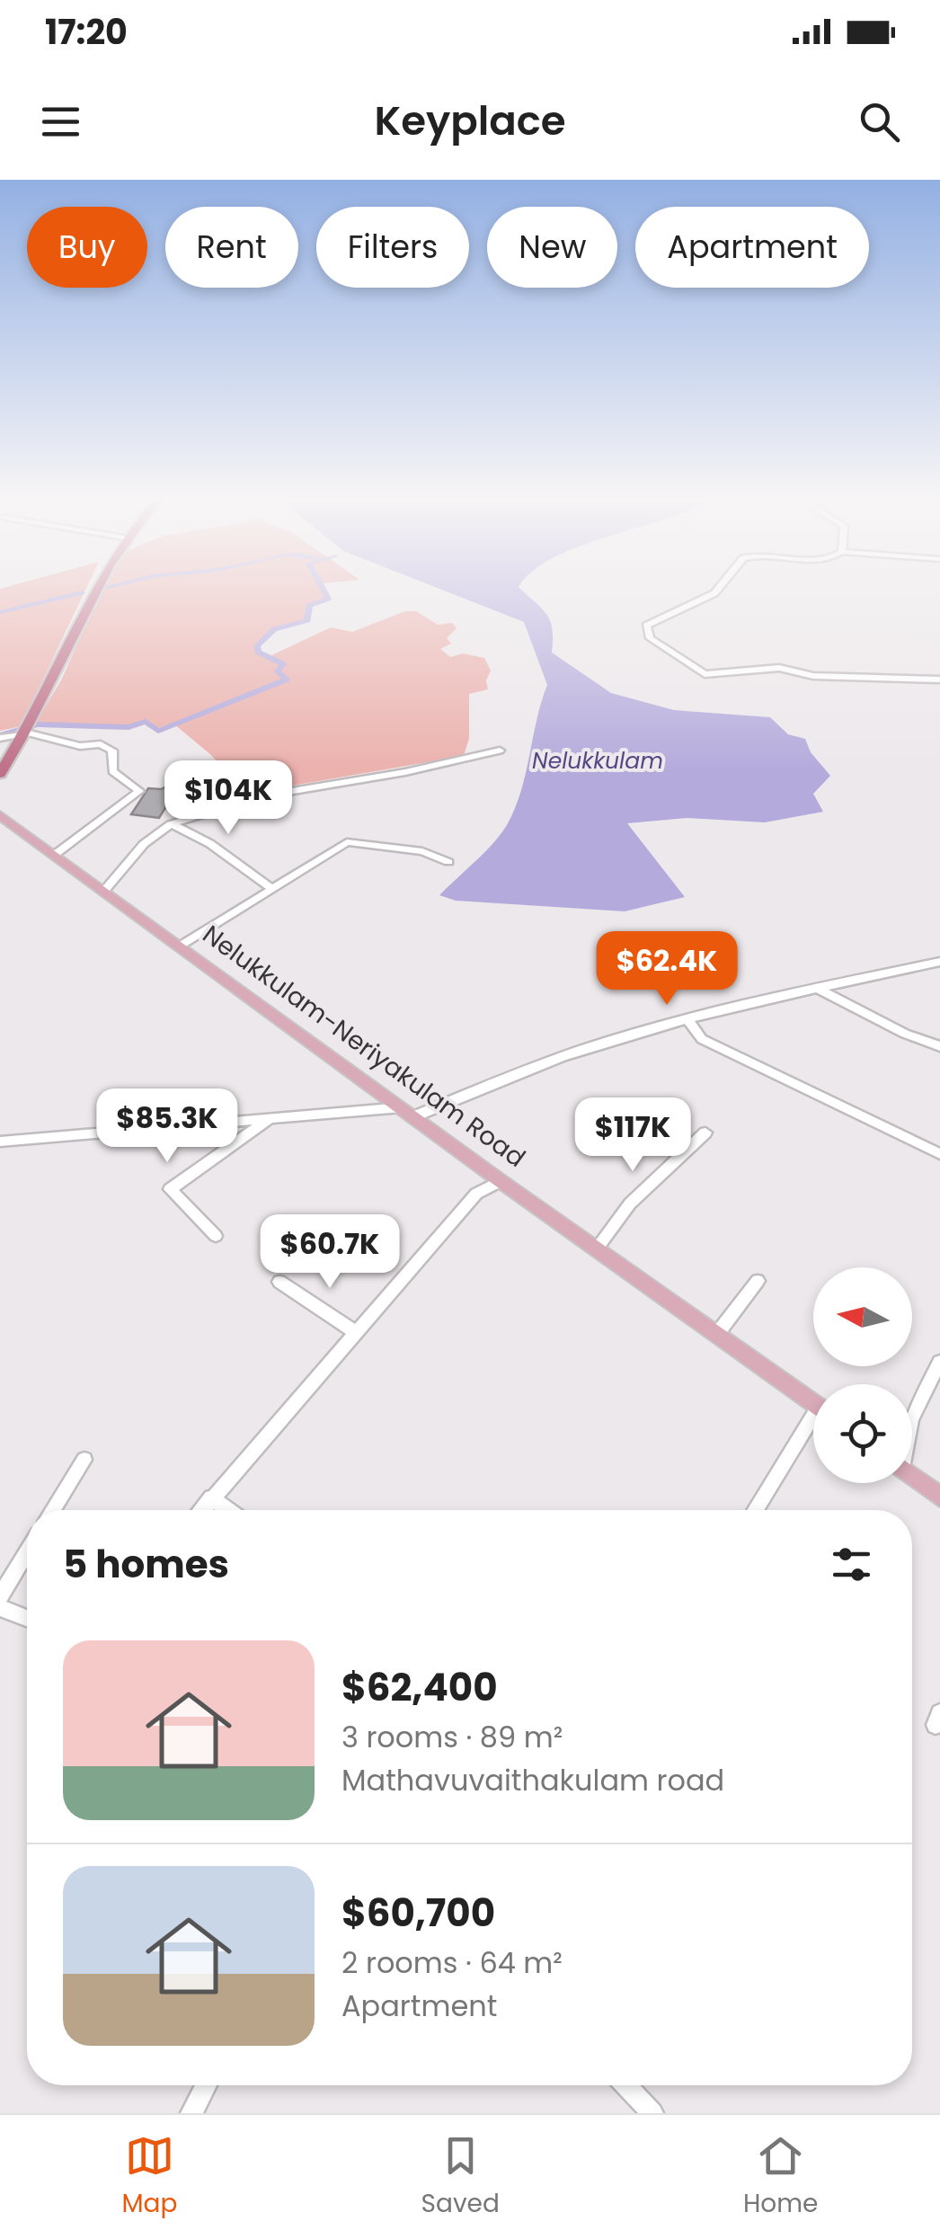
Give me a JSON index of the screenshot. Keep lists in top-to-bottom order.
{
  "streets": {
    "main road": ["Nelukkulam-Neriyakulam Road"]
  },
  "water": ["Nelukkulam"],
  "north": "left",
  "page": {
    "status": "17:20",
    "header": "Keyplace",
    "chip": [
      "Buy",
      "Rent",
      "Filters",
      "New",
      "Apartment"
    ],
    "price": [
      "$104K",
      "$62.4K",
      "$85.3K",
      "$117K",
      "$60.7K"
    ],
    "heading": "5 homes",
    "list": [
      {
        "name": "$62,400",
        "note": "3 rooms · 89 m² · Mathavuvaithakulam road"
      },
      {
        "name": "$60,700",
        "note": "2 rooms · 64 m² · Apartment"
      }
    ],
    "tabs": ["Map", "Saved", "Home"]
  }
}
